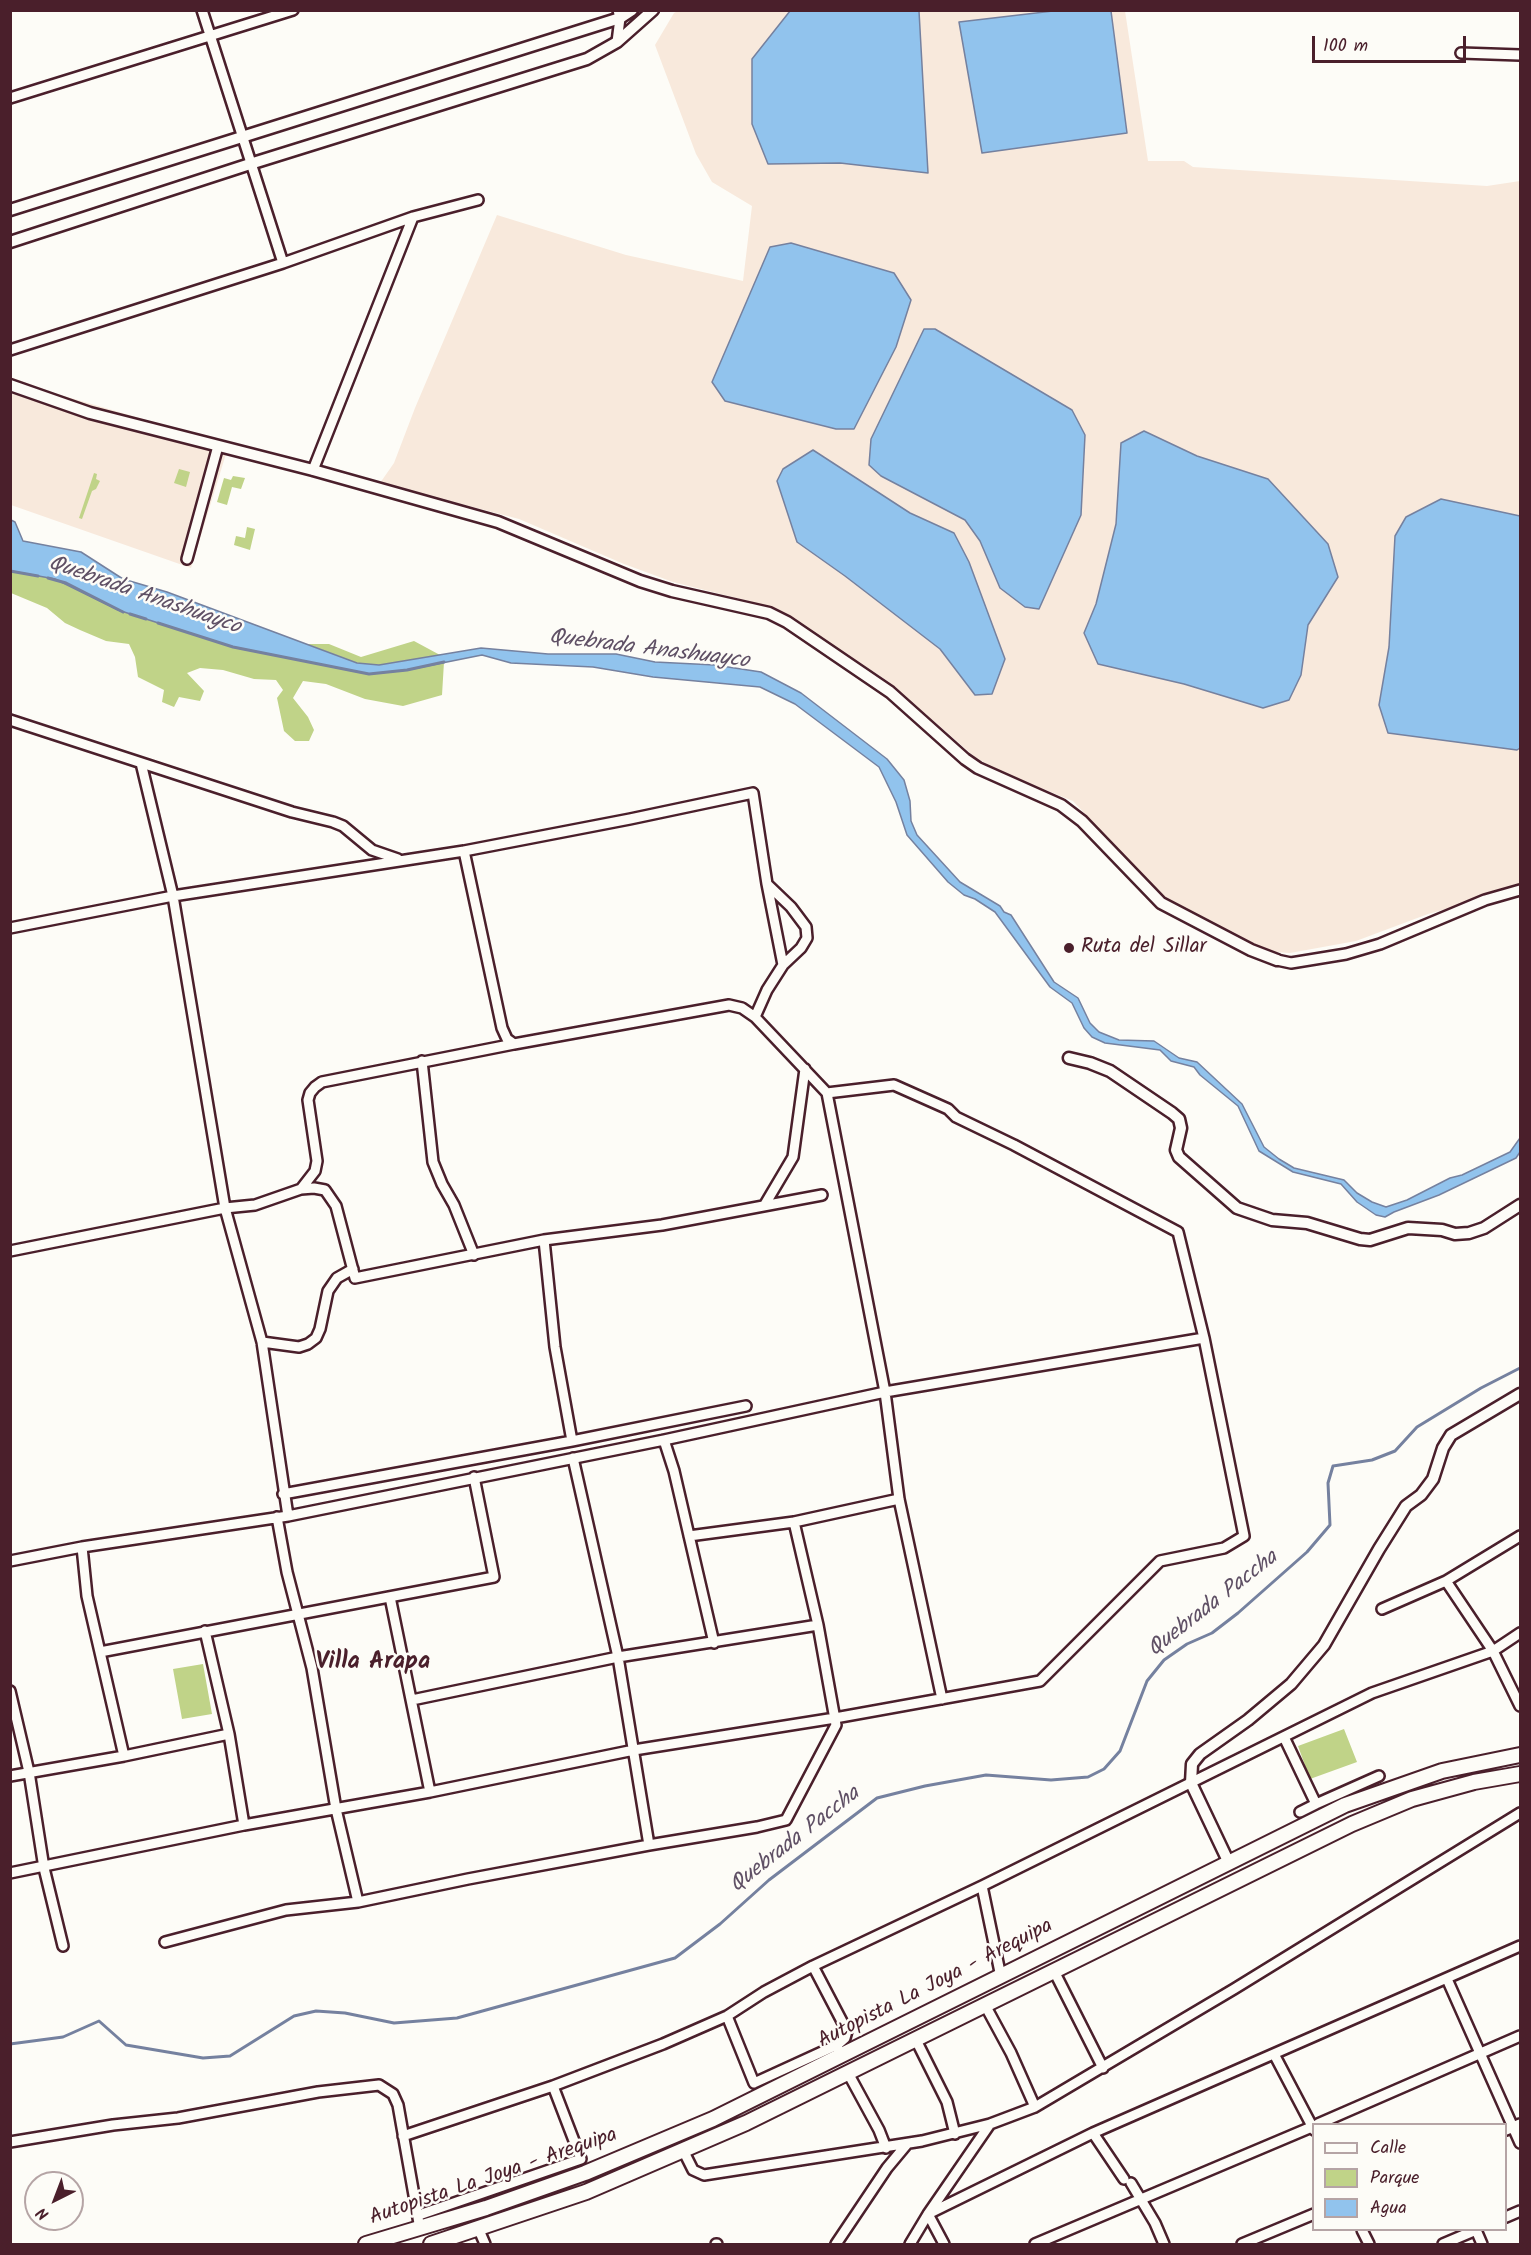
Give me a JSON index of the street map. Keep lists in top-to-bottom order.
{
  "streets": {
    "main road": ["Autopista La Joya - Arequipa"]
  },
  "districts": ["Villa Arapa"],
  "water": ["Quebrada Anashuayco", "Quebrada Paccha"],
  "places": ["Ruta del Sillar"],
  "legend": ["Calle", "Parque", "Agua"],
  "scale_bar": "100 m",
  "north": "bottom left"
}
